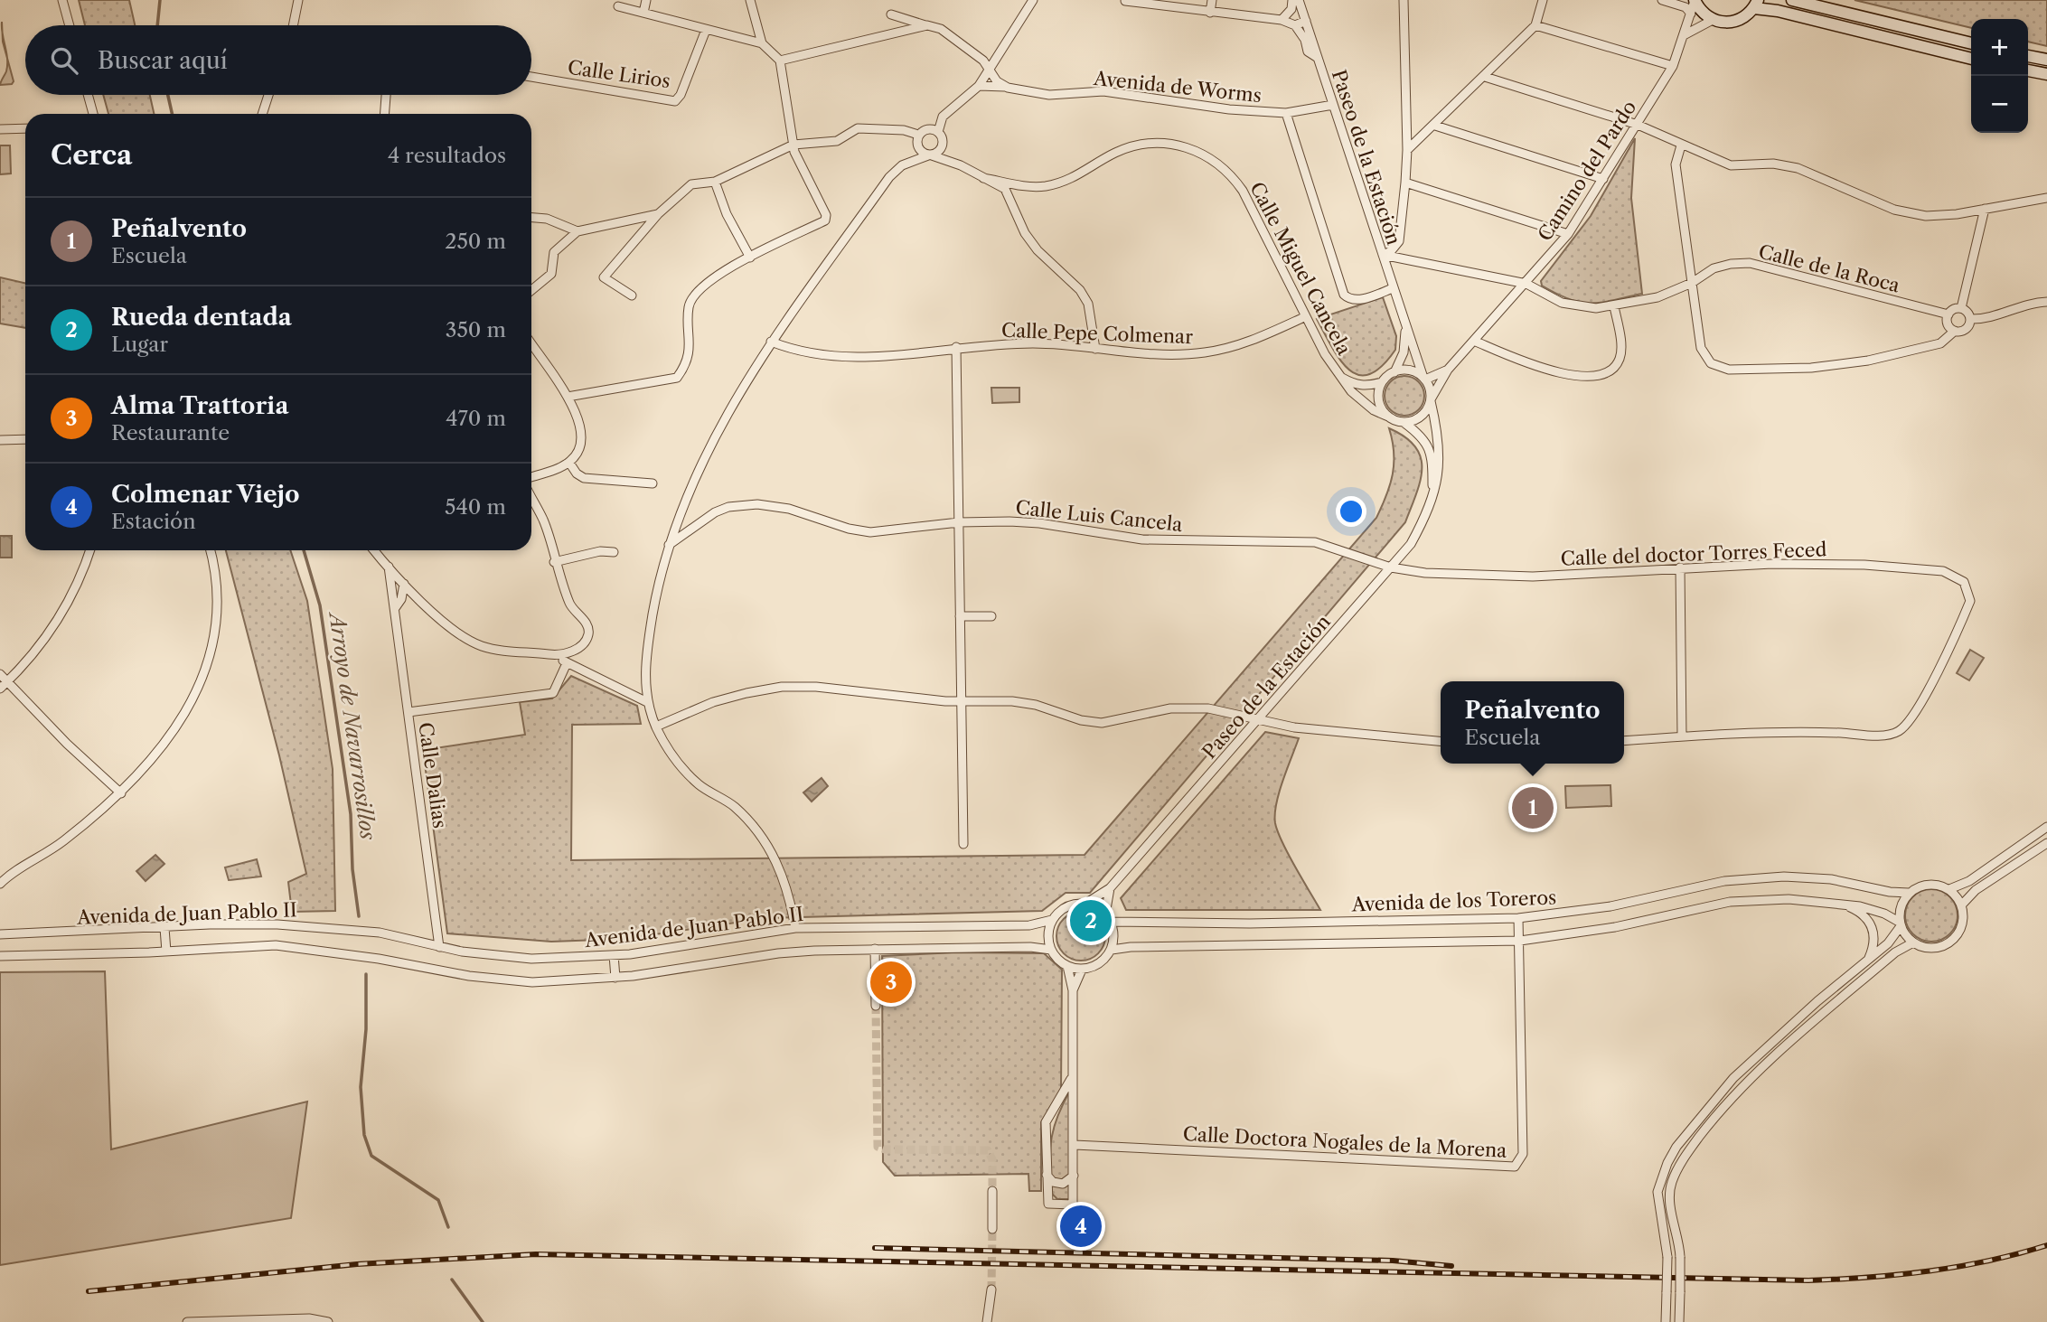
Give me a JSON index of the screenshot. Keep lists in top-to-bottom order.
{
  "streets": {
    "street": [
      "Calle Lirios",
      "Avenida de Worms",
      "Paseo de la Estación",
      "Camino del Pardo",
      "Calle Miguel Cancela",
      "Calle de la Roca",
      "Calle Pepe Colmenar",
      "Calle Luis Cancela",
      "Calle del doctor Torres Feced",
      "Calle Dalias",
      "Avenida de los Toreros",
      "Avenida de Juan Pablo II",
      "Calle Doctora Nogales de la Morena"
    ]
  },
  "crossings": [
    ["Avenida de Worms", "Paseo de la Estación"],
    ["Paseo de la Estación", "Camino del Pardo"],
    ["Paseo de la Estación", "Calle Miguel Cancela"],
    ["Paseo de la Estación", "Calle de la Roca"],
    ["Paseo de la Estación", "Calle Luis Cancela"],
    ["Paseo de la Estación", "Calle del doctor Torres Feced"],
    ["Paseo de la Estación", "Avenida de los Toreros"],
    ["Paseo de la Estación", "Avenida de Juan Pablo II"],
    ["Camino del Pardo", "Calle Miguel Cancela"],
    ["Camino del Pardo", "Calle de la Roca"],
    ["Calle Miguel Cancela", "Calle Pepe Colmenar"],
    ["Calle Luis Cancela", "Calle del doctor Torres Feced"],
    ["Calle Dalias", "Avenida de Juan Pablo II"],
    ["Avenida de los Toreros", "Avenida de Juan Pablo II"],
    ["Avenida de los Toreros", "Calle Doctora Nogales de la Morena"]
  ],
  "water": ["Arroyo de Navarrosillos"],
  "page": {
    "map_buttons": ["+", "−"],
    "search": "Buscar aquí",
    "heading": ["Cerca", "4 resultados"],
    "list": [
      {
        "mark": "1",
        "name": "Peñalvento",
        "note": "Escuela",
        "value": "250 m"
      },
      {
        "mark": "2",
        "name": "Rueda dentada",
        "note": "Lugar",
        "value": "350 m"
      },
      {
        "mark": "3",
        "name": "Alma Trattoria",
        "note": "Restaurante",
        "value": "470 m"
      },
      {
        "mark": "4",
        "name": "Colmenar Viejo",
        "note": "Estación",
        "value": "540 m"
      }
    ],
    "popup": ["Peñalvento", "Escuela"],
    "pins": [
      "1",
      "2",
      "3",
      "4"
    ]
  }
}
